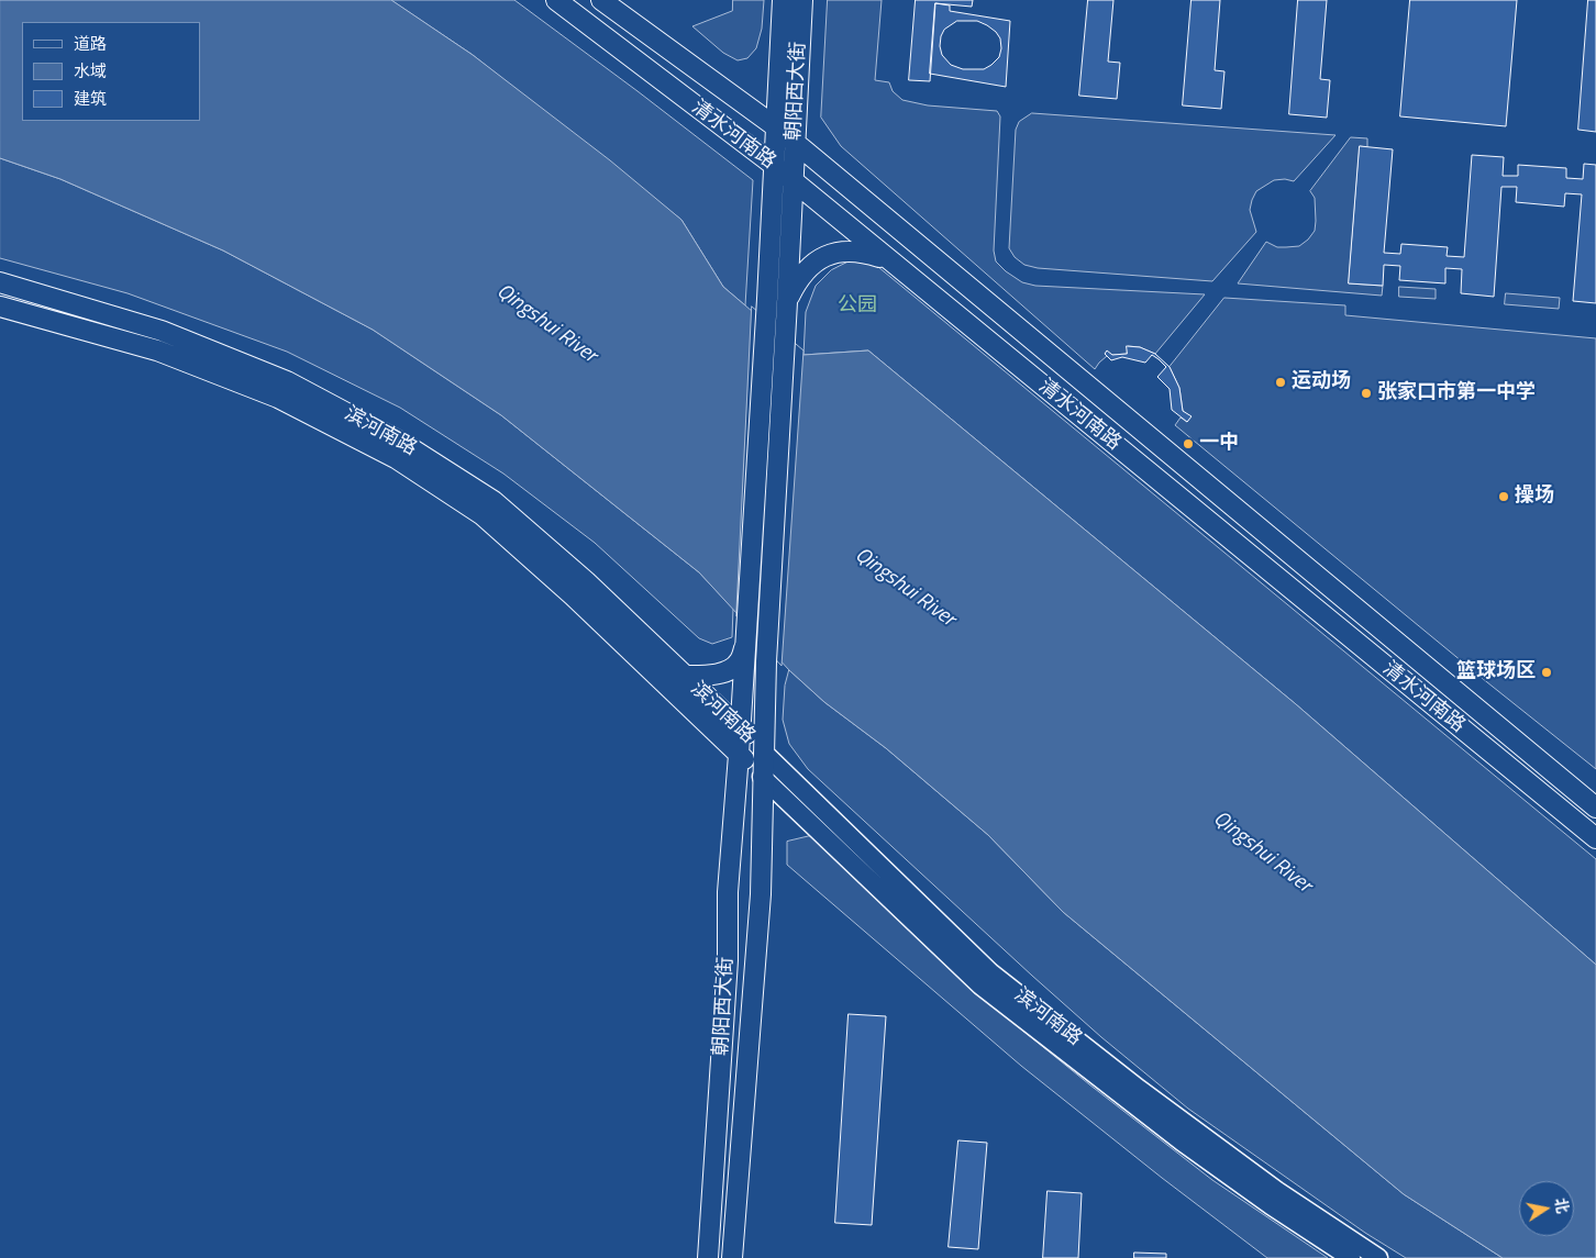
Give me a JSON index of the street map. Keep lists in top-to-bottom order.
{
  "streets": {
    "main road": ["朝阳西大街", "清水河南路", "滨河南路"]
  },
  "crossings": [
    ["朝阳西大街", "清水河南路"],
    ["朝阳西大街", "滨河南路"]
  ],
  "water": ["Qingshui River"],
  "parks": ["公园"],
  "places": [
    "运动场",
    "张家口市第一中学",
    "一中",
    "操场",
    "篮球场区"
  ],
  "legend": ["道路", "水域", "建筑"],
  "north": "right"
}
